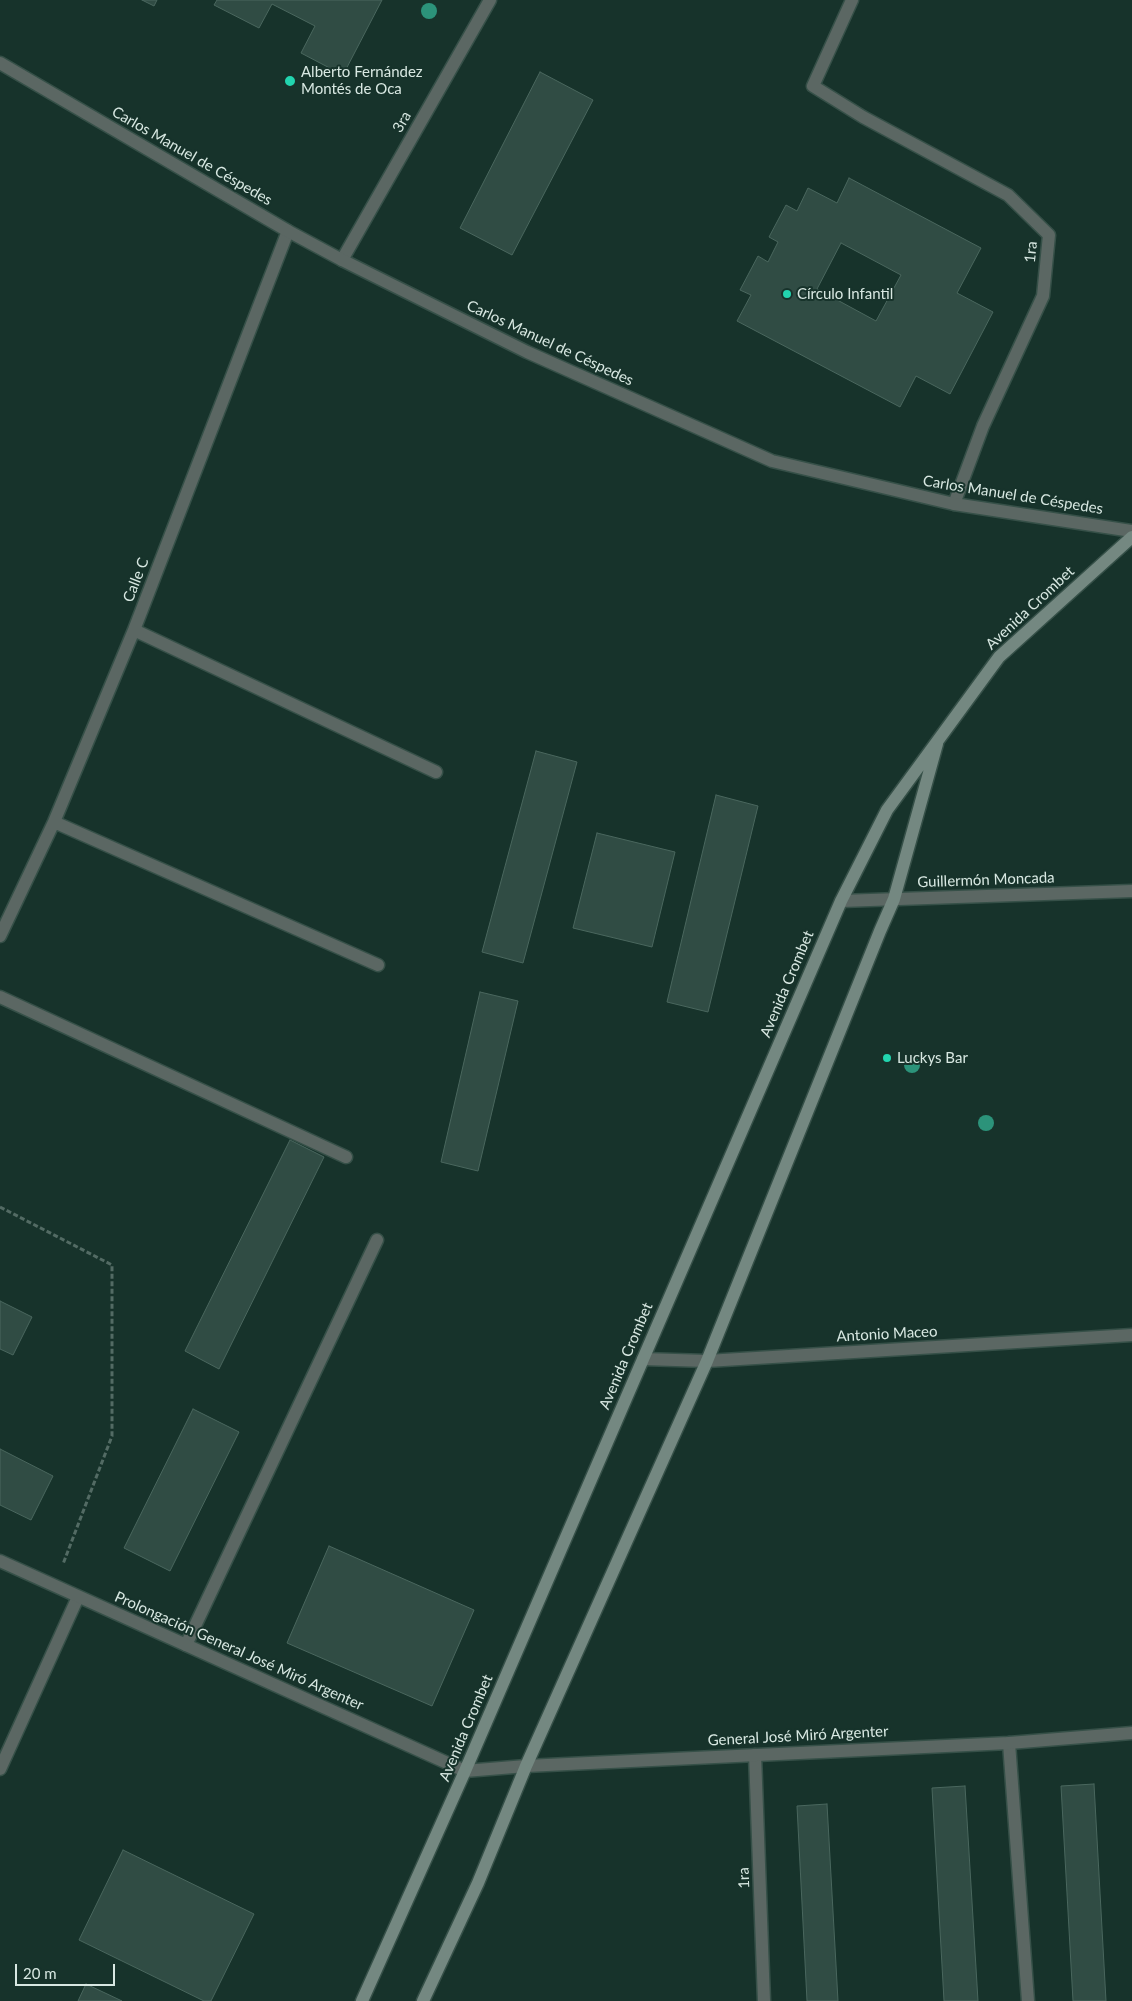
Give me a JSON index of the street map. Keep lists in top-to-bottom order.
{
  "streets": {
    "main road": ["Avenida Crombet"],
    "street": [
      "3ra",
      "Carlos Manuel de Céspedes",
      "1ra",
      "Calle C",
      "Guillermón Moncada",
      "Antonio Maceo",
      "Prolongación General José Miró Argenter",
      "General José Miró Argenter"
    ]
  },
  "crossings": [
    ["3ra", "Carlos Manuel de Céspedes"],
    ["Carlos Manuel de Céspedes", "1ra"],
    ["Carlos Manuel de Céspedes", "Calle C"],
    ["1ra", "General José Miró Argenter"],
    ["Avenida Crombet", "Guillermón Moncada"],
    ["Avenida Crombet", "Antonio Maceo"],
    ["Avenida Crombet", "Prolongación General José Miró Argenter"],
    ["Avenida Crombet", "General José Miró Argenter"],
    ["Prolongación General José Miró Argenter", "General José Miró Argenter"]
  ],
  "places": ["Alberto Fernández Montés de Oca", "Círculo Infantil", "Luckys Bar"],
  "scale_bar": "20 m"
}
